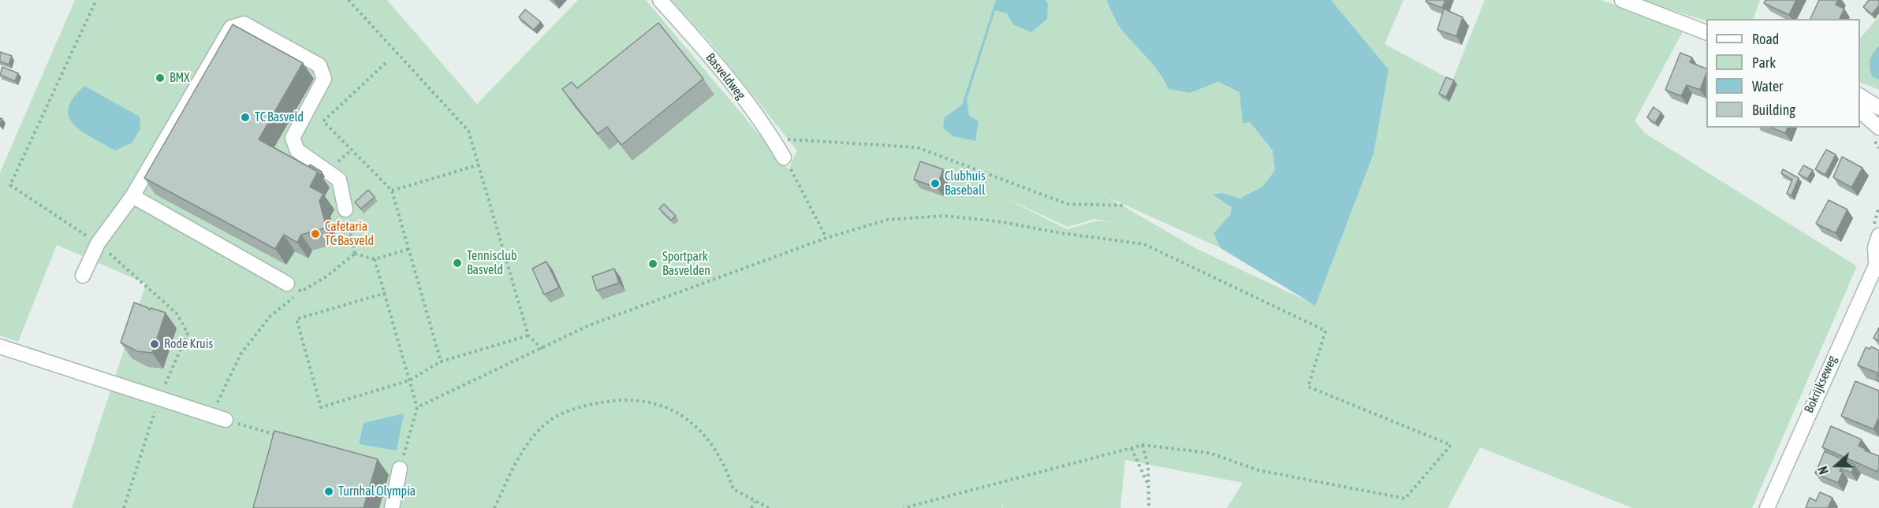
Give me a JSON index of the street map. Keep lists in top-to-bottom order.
{
  "streets": {
    "street": ["Basveldweg", "Bokrijkseweg"]
  },
  "places": [
    "BMX",
    "TC Basveld",
    "Clubhuis Baseball",
    "Cafetaria TC Basveld",
    "Tennisclub Basveld",
    "Sportpark Basvelden",
    "Rode Kruis",
    "Turnhal Olympia"
  ],
  "legend": [
    "Road",
    "Park",
    "Water",
    "Building"
  ],
  "north": "left"
}
